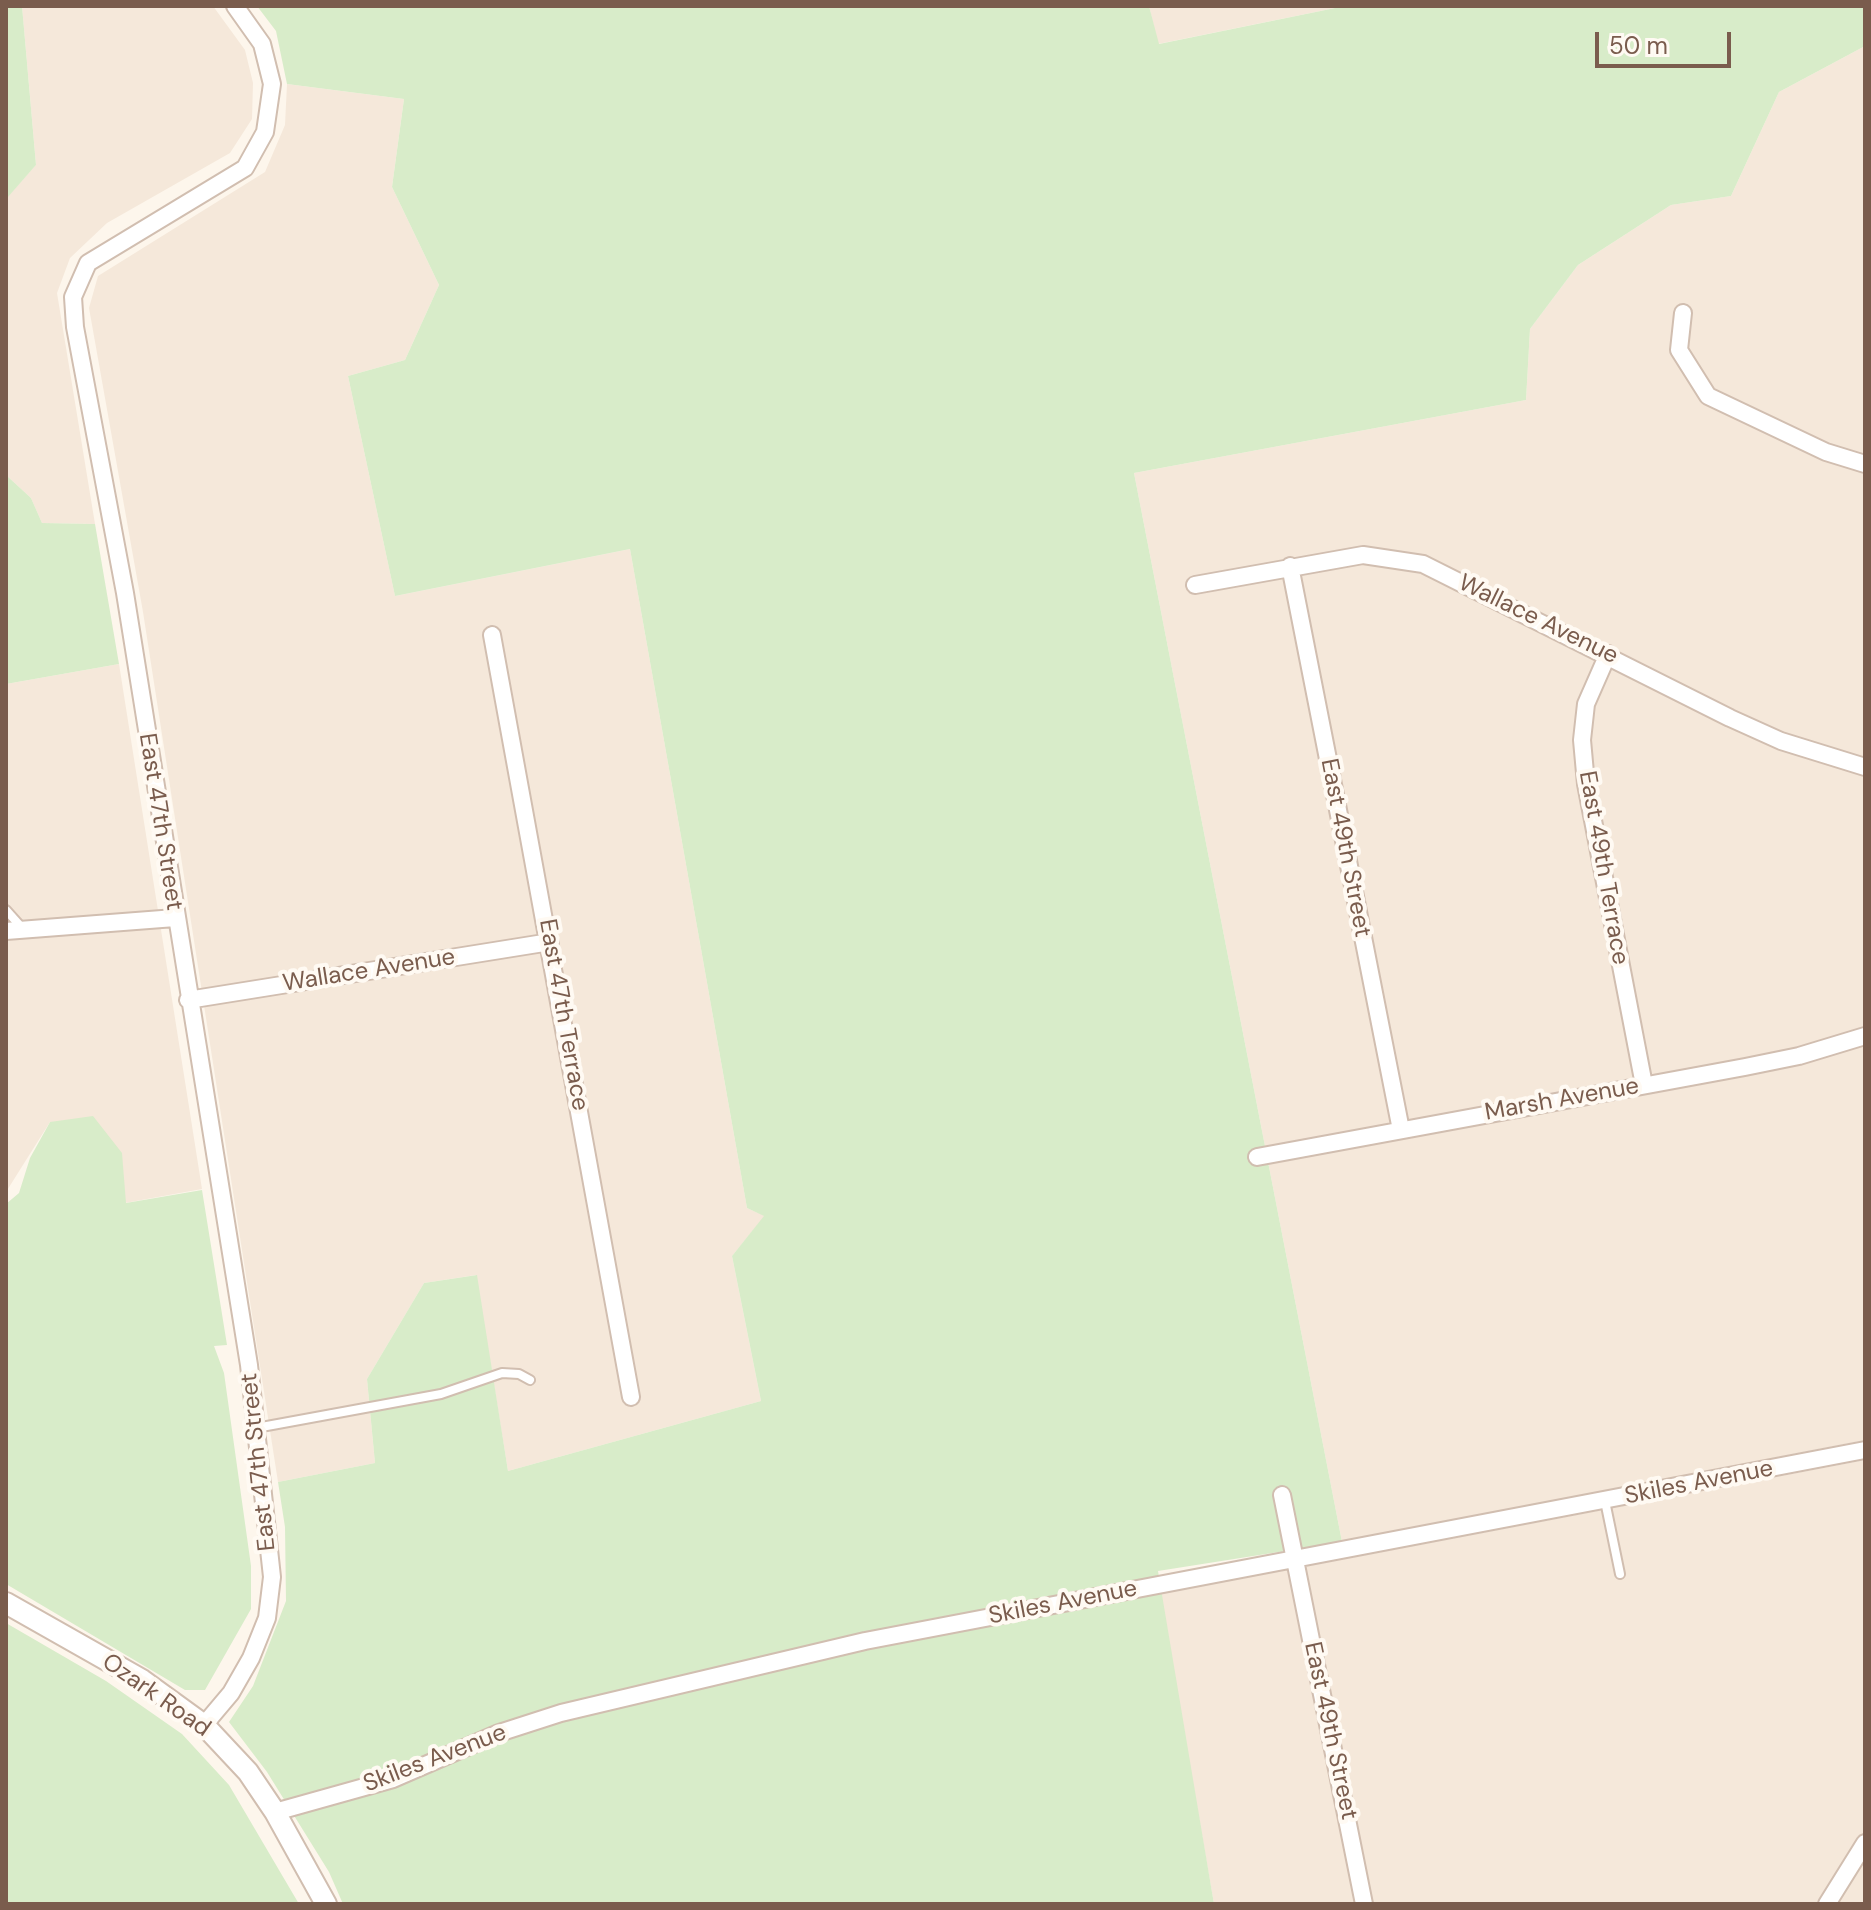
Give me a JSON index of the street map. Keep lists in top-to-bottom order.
{
  "streets": {
    "street": [
      "Wallace Avenue",
      "East 47th Street",
      "East 49th Street",
      "East 49th Terrace",
      "East 47th Terrace",
      "Marsh Avenue",
      "Skiles Avenue",
      "Ozark Road"
    ]
  },
  "crossings": [
    ["Wallace Avenue", "East 47th Street"],
    ["Wallace Avenue", "East 49th Street"],
    ["Wallace Avenue", "East 49th Terrace"],
    ["Wallace Avenue", "East 47th Terrace"],
    ["East 47th Street", "Ozark Road"],
    ["East 49th Street", "Marsh Avenue"],
    ["East 49th Street", "Skiles Avenue"],
    ["East 49th Terrace", "Marsh Avenue"],
    ["Skiles Avenue", "Ozark Road"]
  ],
  "scale_bar": "50 m"
}
